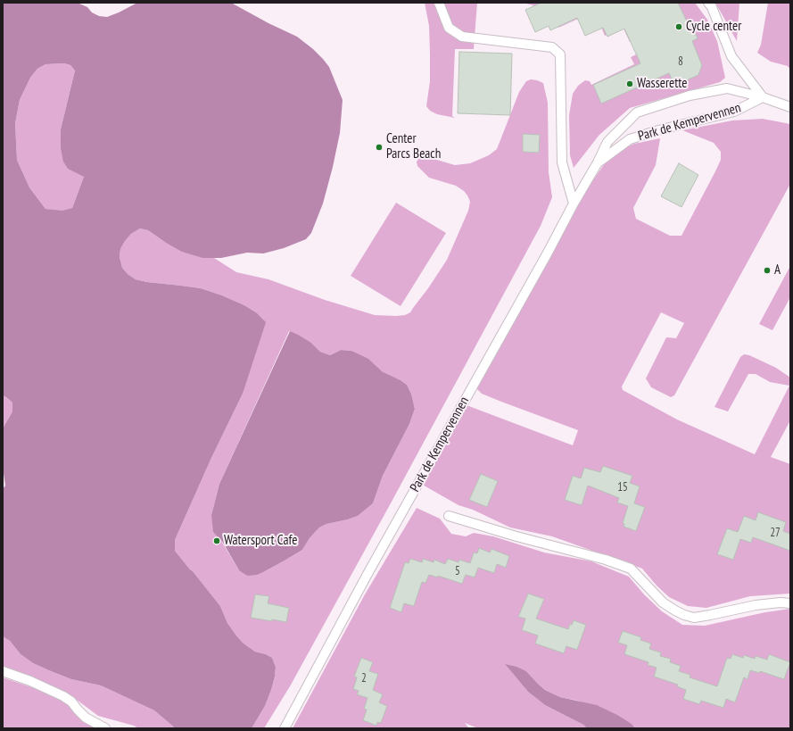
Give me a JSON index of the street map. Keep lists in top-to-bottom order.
{
  "streets": {
    "lane": ["Park de Kempervennen"]
  },
  "places": [
    "Cycle center",
    "Wasserette",
    "Center Parcs Beach",
    "A",
    "Watersport Cafe"
  ],
  "house_numbers": [
    "8",
    "15",
    "27",
    "5",
    "2"
  ]
}
